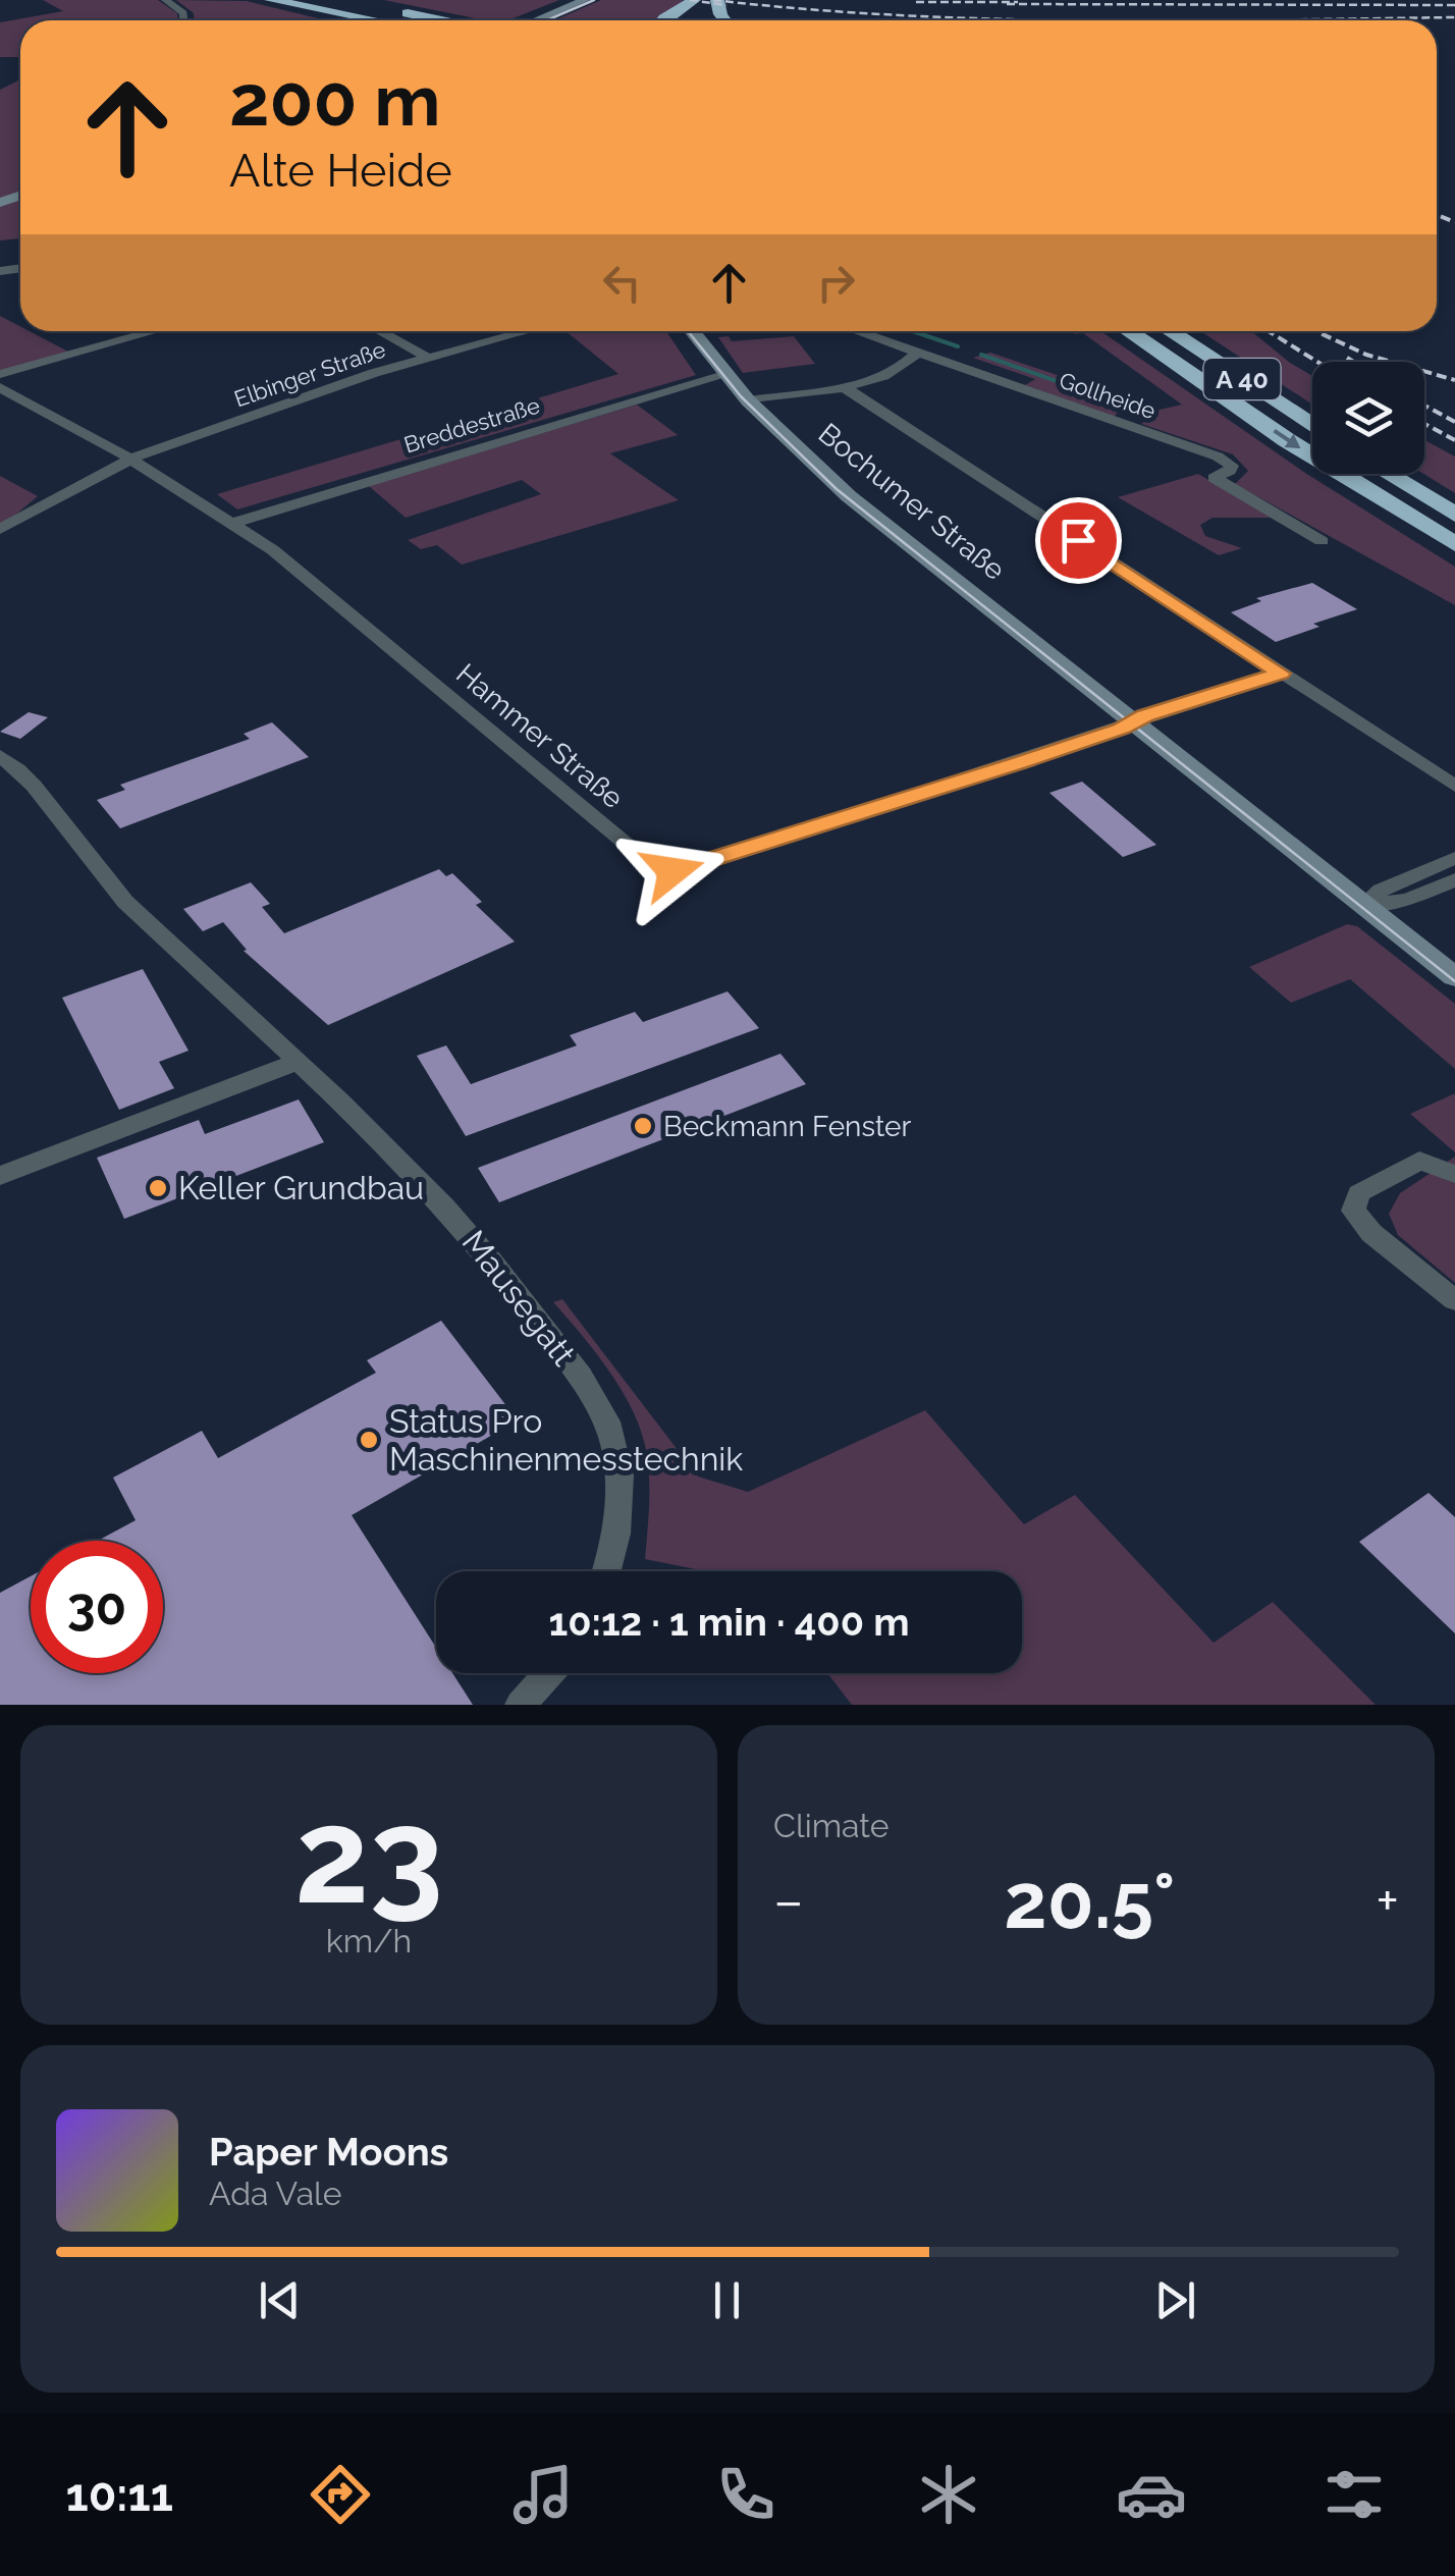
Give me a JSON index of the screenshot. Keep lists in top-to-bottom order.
{
  "streets": {
    "highway": ["A 40"],
    "main road": ["Bochumer Straße"],
    "street": [
      "Elbinger Straße",
      "Gollheide",
      "Breddestraße",
      "Hammer Straße",
      "Mausegatt"
    ]
  },
  "crossings": [
    ["Elbinger Straße", "Hammer Straße"],
    ["Breddestraße", "Bochumer Straße"],
    ["Breddestraße", "Hammer Straße"],
    ["Bochumer Straße", "Hammer Straße"]
  ],
  "places": ["Beckmann Fenster", "Keller Grundbau", "Status Pro Maschinenmesstechnik"],
  "page": {
    "turn": ["200 m", "Alte Heide"],
    "limit": "30",
    "trip": "10:12 · 1 min · 400 m",
    "tile": [
      ["23", "km/h"],
      "Climate"
    ],
    "heat": ["−", "20.5°", "+"],
    "song": ["Paper Moons", "Ada Vale"],
    "tabs": "10:11"
  }
}
